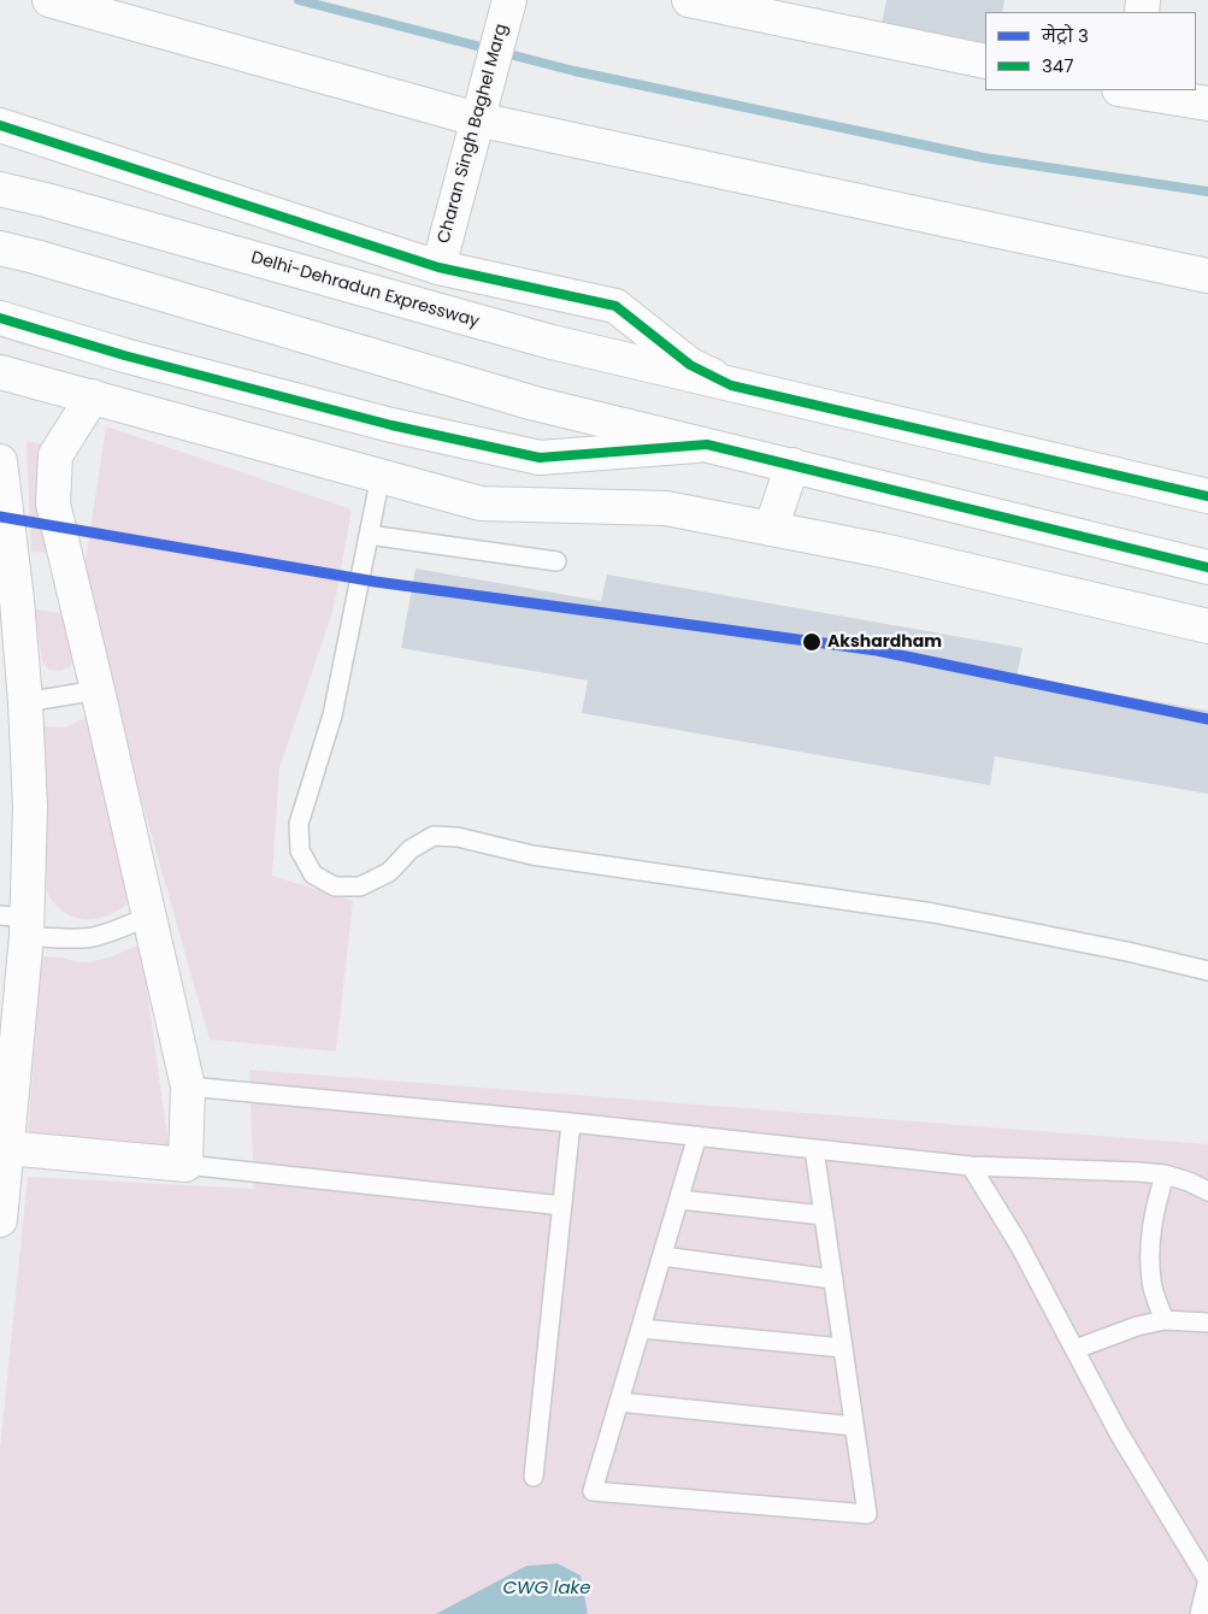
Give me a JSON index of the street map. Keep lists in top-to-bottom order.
{
  "streets": {
    "main road": ["Charan Singh Baghel Marg", "Delhi-Dehradun Expressway"]
  },
  "water": ["CWG lake"],
  "places": ["Akshardham"],
  "lines": ["transit line 347", "metro line 3"],
  "legend": ["मेट्रो 3", "347"]
}
